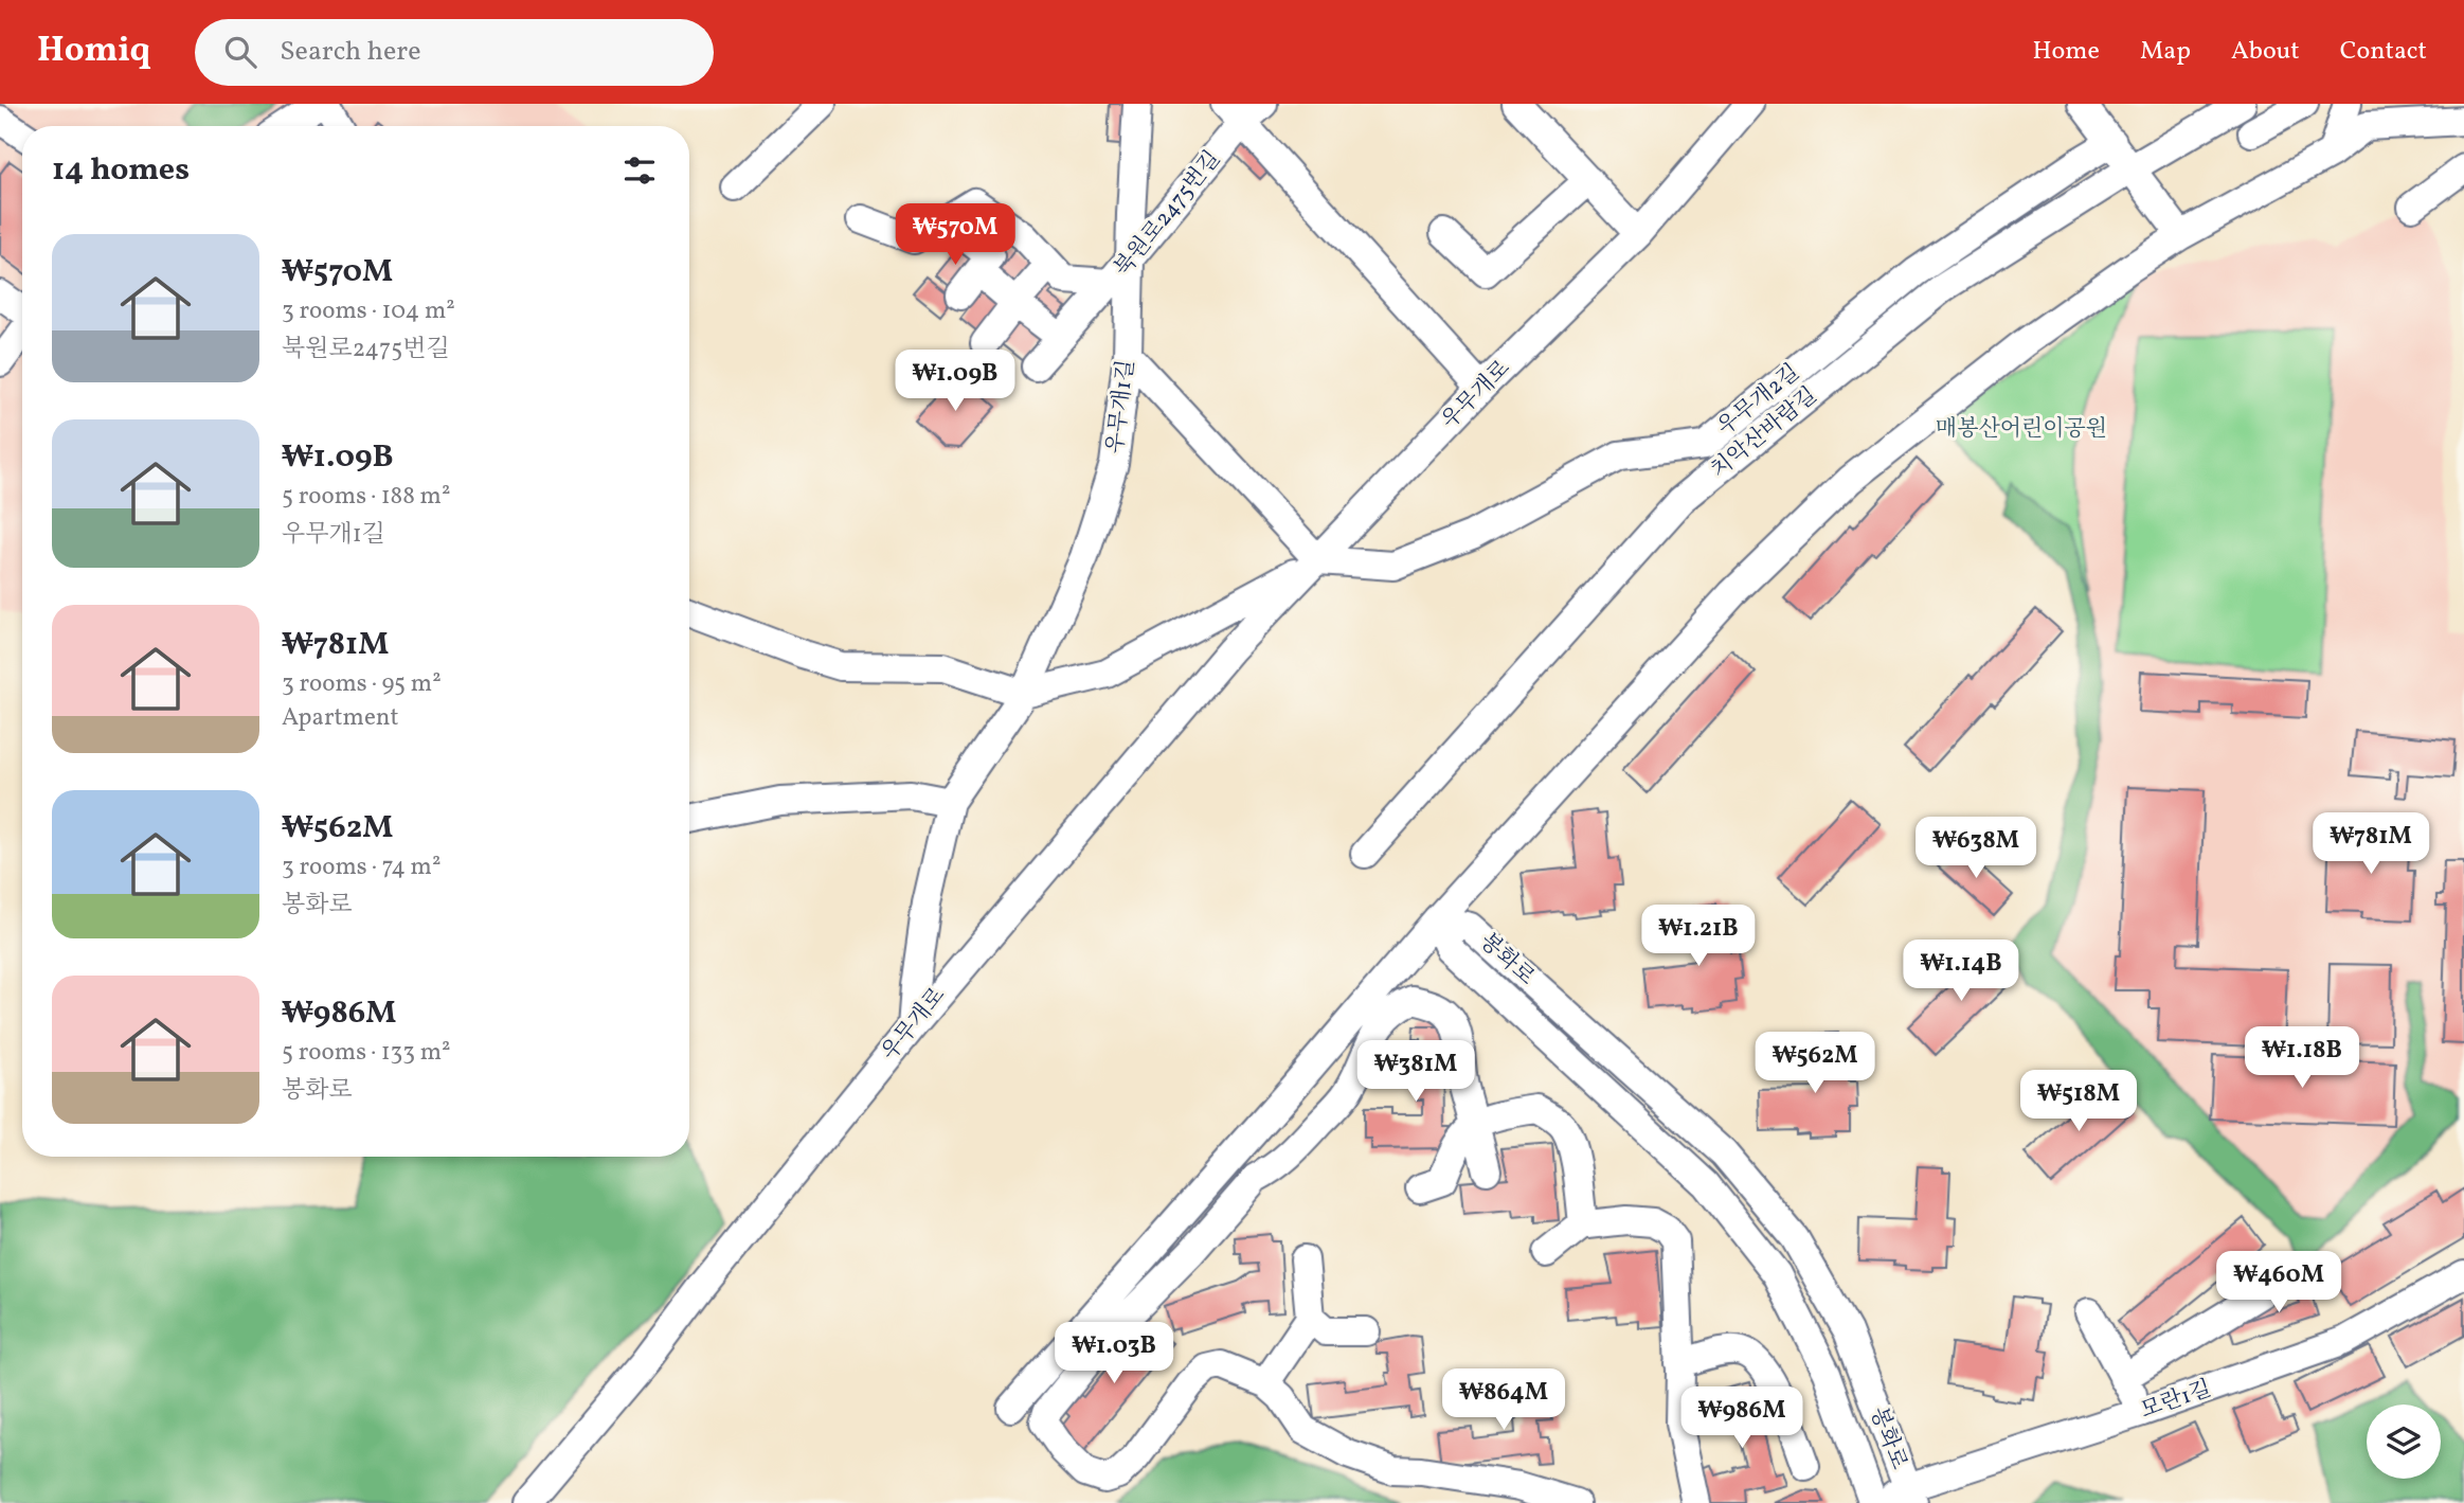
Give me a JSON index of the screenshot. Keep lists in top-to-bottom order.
{
  "streets": {
    "street": [
      "북원로2475번길",
      "우무개로",
      "우무개2길",
      "우무개1길",
      "치악산바람길",
      "봉화로",
      "모란1길"
    ]
  },
  "crossings": [
    ["북원로2475번길", "우무개1길"],
    ["우무개로", "우무개2길"],
    ["봉화로", "모란1길"]
  ],
  "parks": ["매봉산어린이공원"],
  "page": {
    "header": "Homiq",
    "search": "Search here",
    "nav": [
      "Home",
      "Map",
      "About",
      "Contact"
    ],
    "heading": "14 homes",
    "price": [
      "₩570M",
      "₩1.09B",
      "₩781M",
      "₩638M",
      "₩1.21B",
      "₩1.14B",
      "₩1.18B",
      "₩562M",
      "₩381M",
      "₩518M",
      "₩460M",
      "₩1.03B",
      "₩864M",
      "₩986M"
    ],
    "list": [
      {
        "name": "₩570M",
        "note": "3 rooms · 104 m² · 북원로2475번길"
      },
      {
        "name": "₩1.09B",
        "note": "5 rooms · 188 m² · 우무개1길"
      },
      {
        "name": "₩781M",
        "note": "3 rooms · 95 m² · Apartment"
      },
      {
        "name": "₩562M",
        "note": "3 rooms · 74 m² · 봉화로"
      },
      {
        "name": "₩986M",
        "note": "5 rooms · 133 m² · 봉화로"
      }
    ]
  }
}
